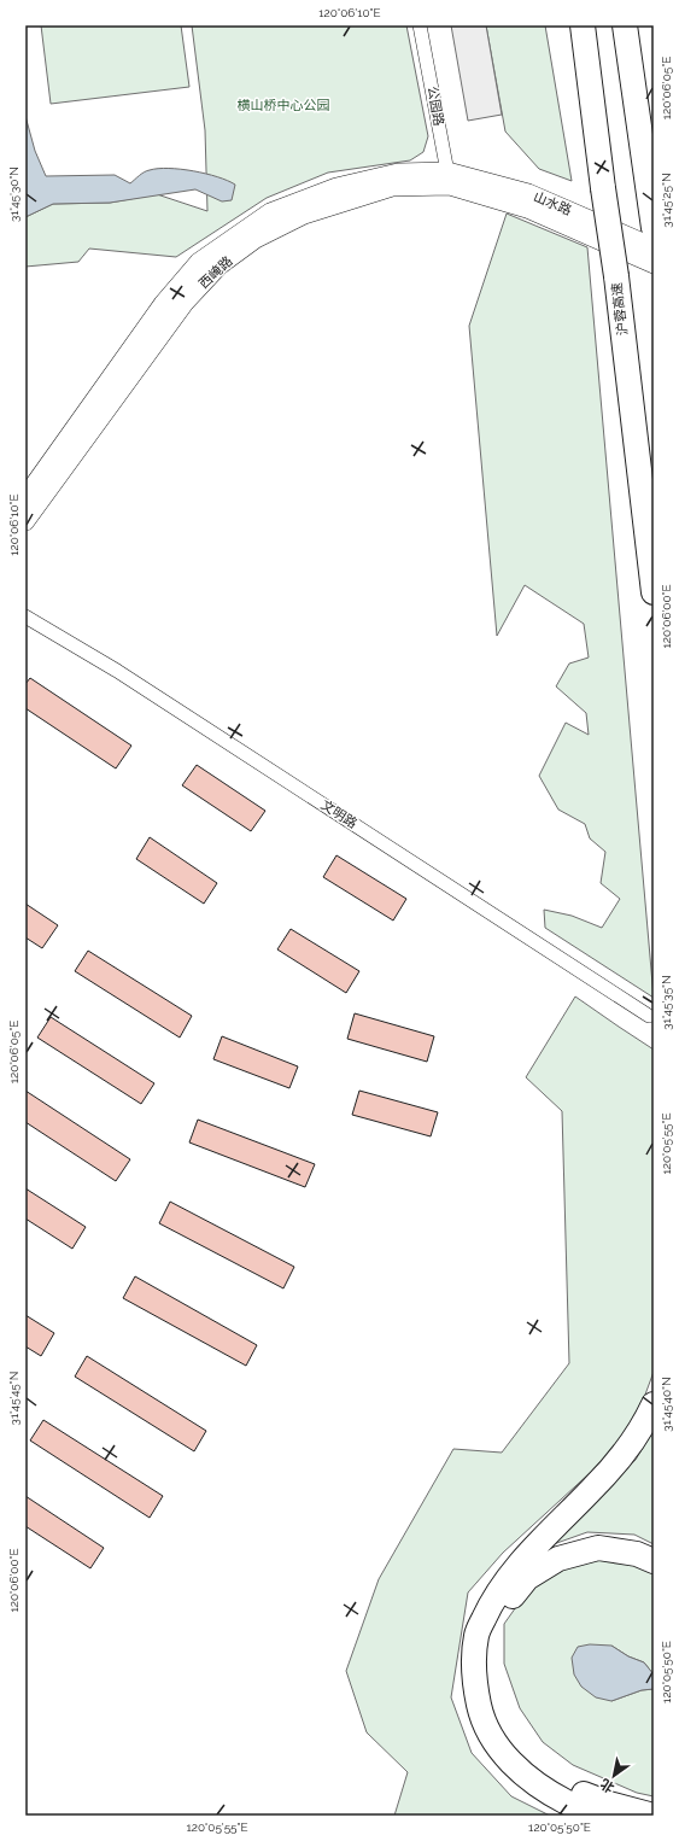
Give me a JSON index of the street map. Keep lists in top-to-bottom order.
{
  "streets": {
    "highway": ["沪蓉高速"],
    "street": [
      "公园路",
      "山水路",
      "西崦路",
      "文明路"
    ]
  },
  "crossings": [
    ["公园路", "山水路"],
    ["公园路", "西崦路"],
    ["山水路", "西崦路"]
  ],
  "parks": ["横山桥中心公园"],
  "north": "bottom left",
  "coordinates": [
    "120°06'10\"E",
    "120°06'05\"E",
    "31°45'30\"N",
    "31°45'25\"N",
    "120°06'00\"E",
    "31°45'35\"N",
    "120°05'55\"E",
    "31°45'45\"N",
    "31°45'40\"N",
    "120°05'50\"E"
  ]
}
